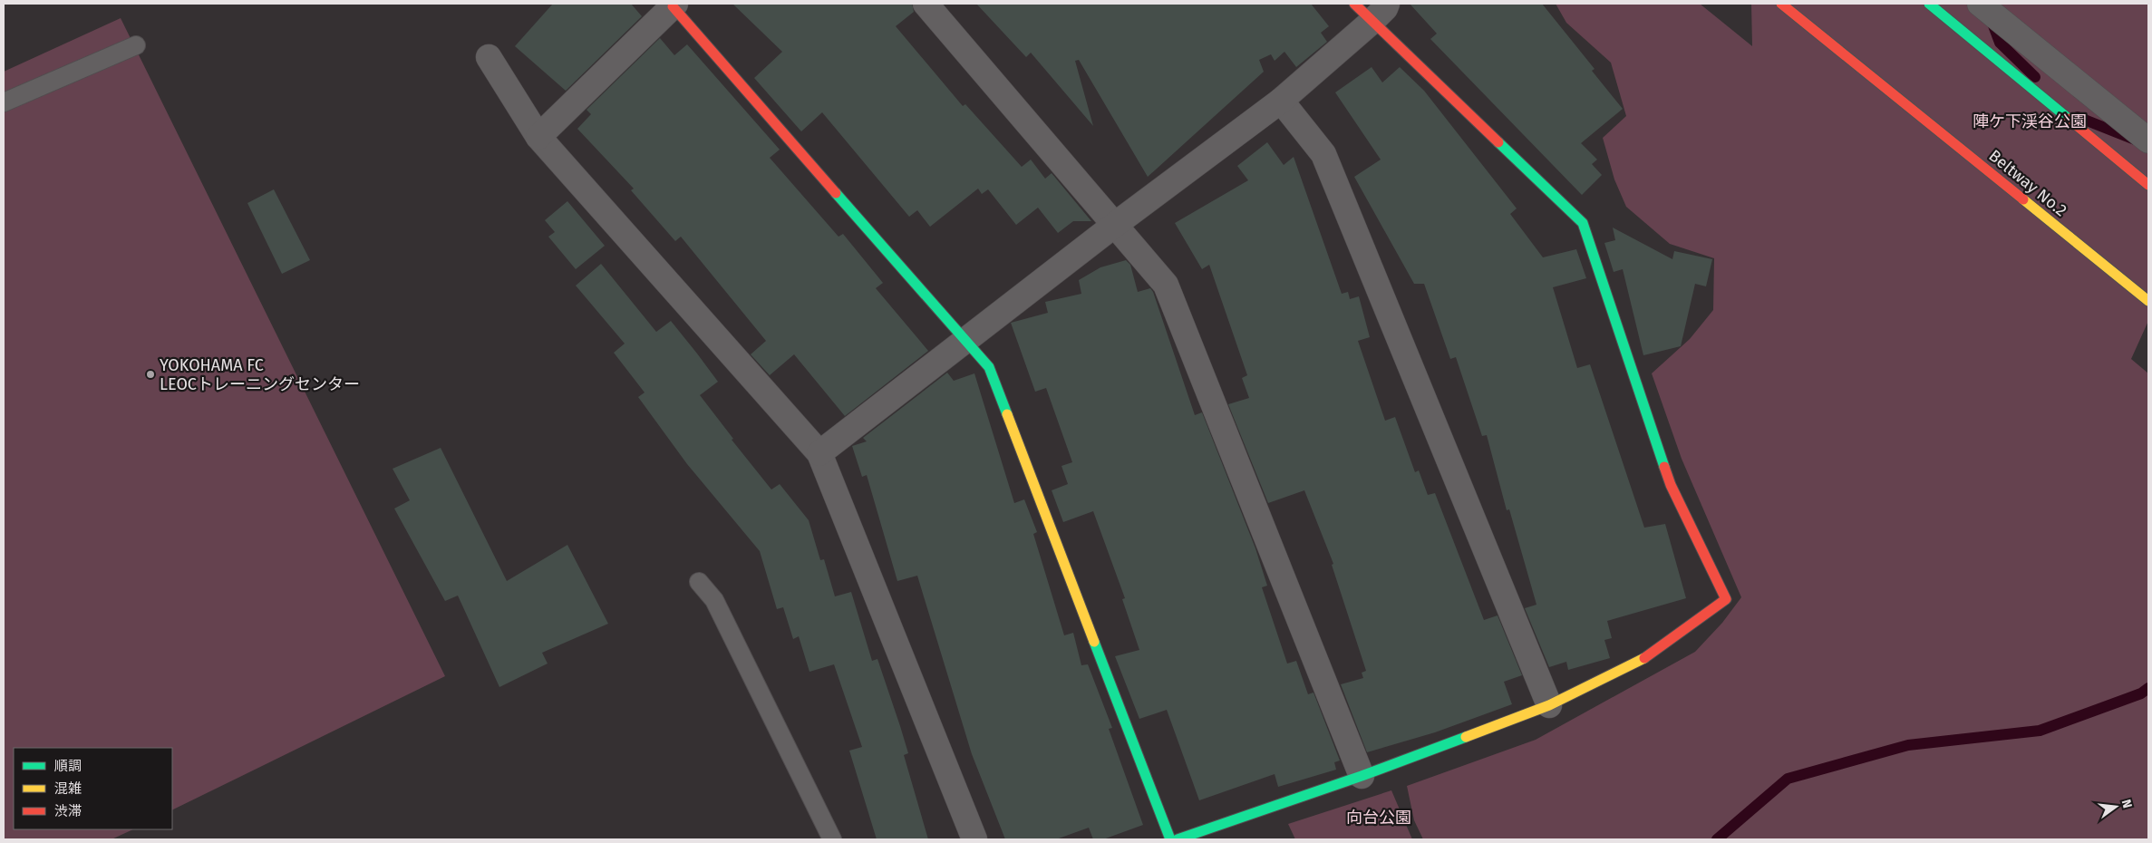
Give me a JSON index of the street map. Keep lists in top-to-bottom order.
{
  "streets": {
    "street": ["Beltway No.2"]
  },
  "parks": ["陣ケ下渓谷公園", "向台公園"],
  "places": ["YOKOHAMA FC LEOCトレーニングセンター"],
  "legend": ["順調", "混雑", "渋滞"],
  "north": "right"
}
